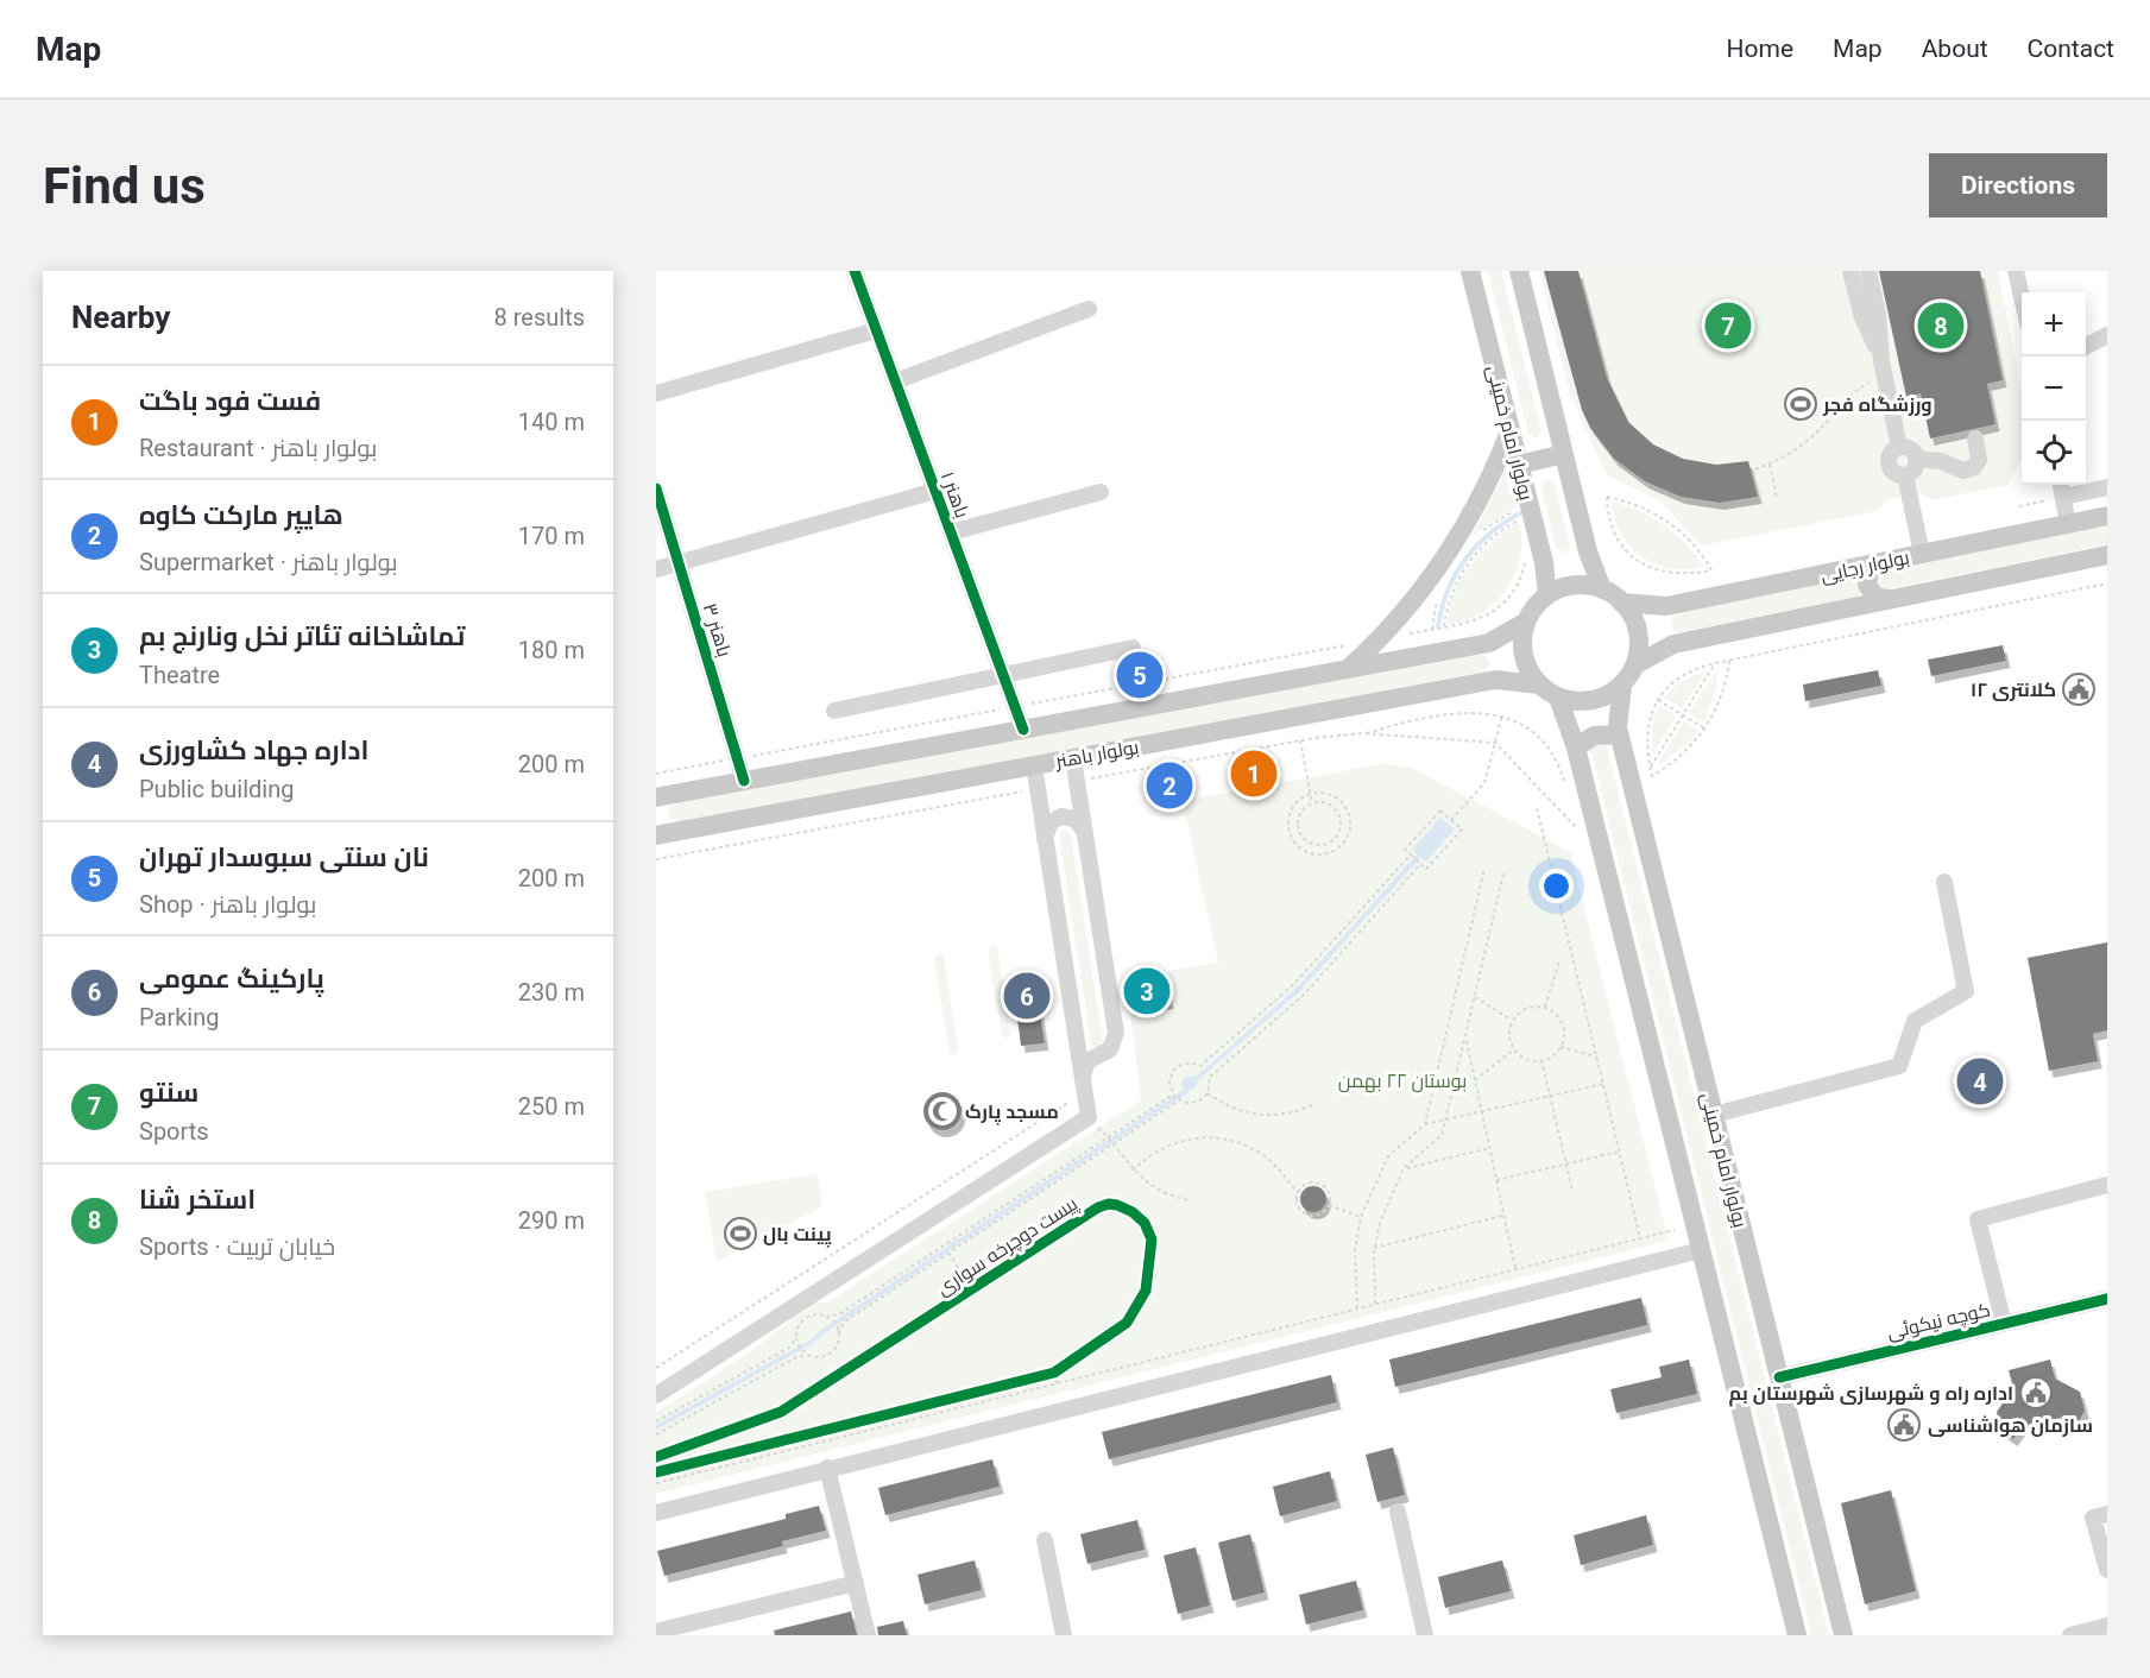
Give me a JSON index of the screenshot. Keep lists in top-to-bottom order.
{
  "streets": {
    "main road": ["بولوار امام خمینی", "بولوار رجایی", "بولوار باهنر"],
    "street": ["باهنر ۱", "باهنر ۳", "کوچه نیکوئی"],
    "cycle path": ["پیست دوچرخه سواری"]
  },
  "crossings": [
    ["بولوار امام خمینی", "بولوار رجایی"],
    ["بولوار امام خمینی", "بولوار باهنر"],
    ["بولوار امام خمینی", "کوچه نیکوئی"],
    ["باهنر ۱", "بولوار باهنر"],
    ["بولوار رجایی", "بولوار باهنر"],
    ["باهنر ۳", "بولوار باهنر"]
  ],
  "parks": ["بوستان ۲۲ بهمن"],
  "places": {
    "sports": ["ورزشگاه فجر", "پینت بال"],
    "public building": ["کلانتری ۱۲", "اداره راه و شهرسازی شهرستان بم", "سازمان هواشناسی"],
    "mosque": ["مسجد پارک"]
  },
  "page": {
    "header": "Map",
    "nav": [
      "Home",
      "Map",
      "About",
      "Contact"
    ],
    "buttons": "Directions",
    "title": "Find us",
    "heading": ["Nearby", "8 results"],
    "map_buttons": ["+", "−"],
    "pins": [
      "7",
      "8",
      "5",
      "1",
      "2",
      "3",
      "6",
      "4"
    ],
    "list": [
      {
        "mark": "1",
        "name": "فست فود باگت",
        "note": "Restaurant · بولوار باهنر",
        "value": "140 m"
      },
      {
        "mark": "2",
        "name": "هایپر مارکت کاوه",
        "note": "Supermarket · بولوار باهنر",
        "value": "170 m"
      },
      {
        "mark": "3",
        "name": "تماشاخانه تئاتر نخل ونارنج بم",
        "note": "Theatre",
        "value": "180 m"
      },
      {
        "mark": "4",
        "name": "اداره جهاد کشاورزی",
        "note": "Public building",
        "value": "200 m"
      },
      {
        "mark": "5",
        "name": "نان سنتی سبوسدار تهران",
        "note": "Shop · بولوار باهنر",
        "value": "200 m"
      },
      {
        "mark": "6",
        "name": "پارکینگ عمومی",
        "note": "Parking",
        "value": "230 m"
      },
      {
        "mark": "7",
        "name": "سنتو",
        "note": "Sports",
        "value": "250 m"
      },
      {
        "mark": "8",
        "name": "استخر شنا",
        "note": "Sports · خیابان تربیت",
        "value": "290 m"
      }
    ]
  }
}
